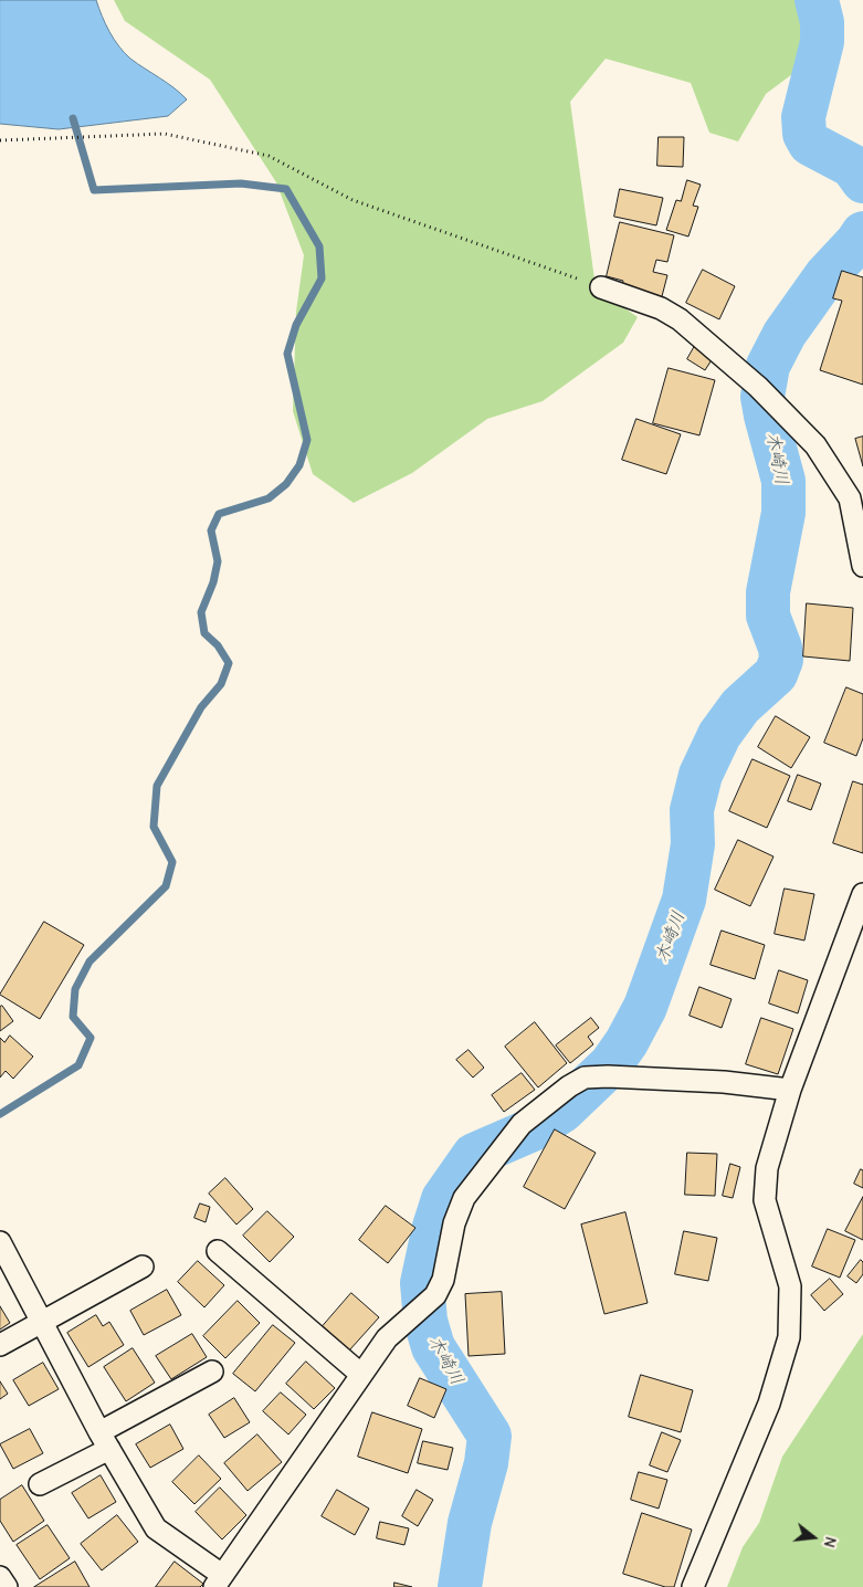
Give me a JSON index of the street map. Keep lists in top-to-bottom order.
{
  "water": ["木崎川"],
  "north": "right"
}
